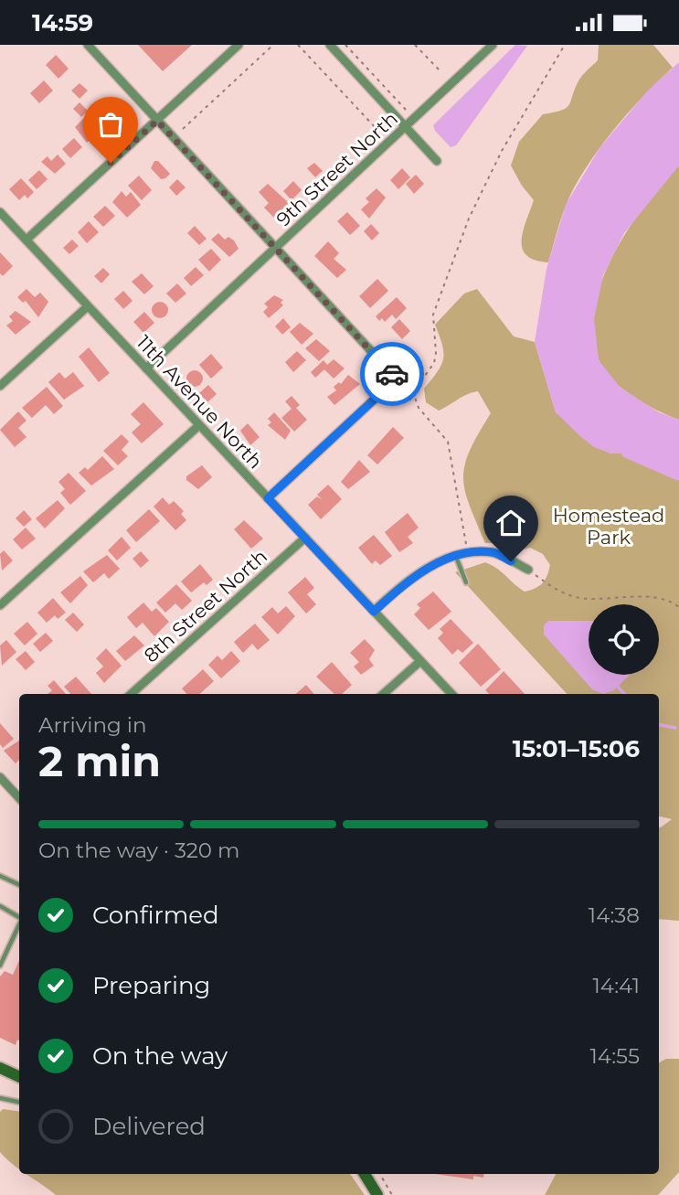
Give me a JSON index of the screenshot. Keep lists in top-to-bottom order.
{
  "streets": {
    "street": ["9th Street North", "11th Avenue North", "8th Street North"]
  },
  "crossings": [
    ["9th Street North", "11th Avenue North"],
    ["11th Avenue North", "8th Street North"]
  ],
  "parks": ["Homestead Park"],
  "page": {
    "status": "14:59",
    "heading": ["2 min", "Arriving in", "15:01–15:06"],
    "bar": "On the way · 320 m",
    "list": [
      ["Confirmed", "14:38"],
      ["Preparing", "14:41"],
      ["On the way", "14:55"],
      "Delivered"
    ]
  }
}
